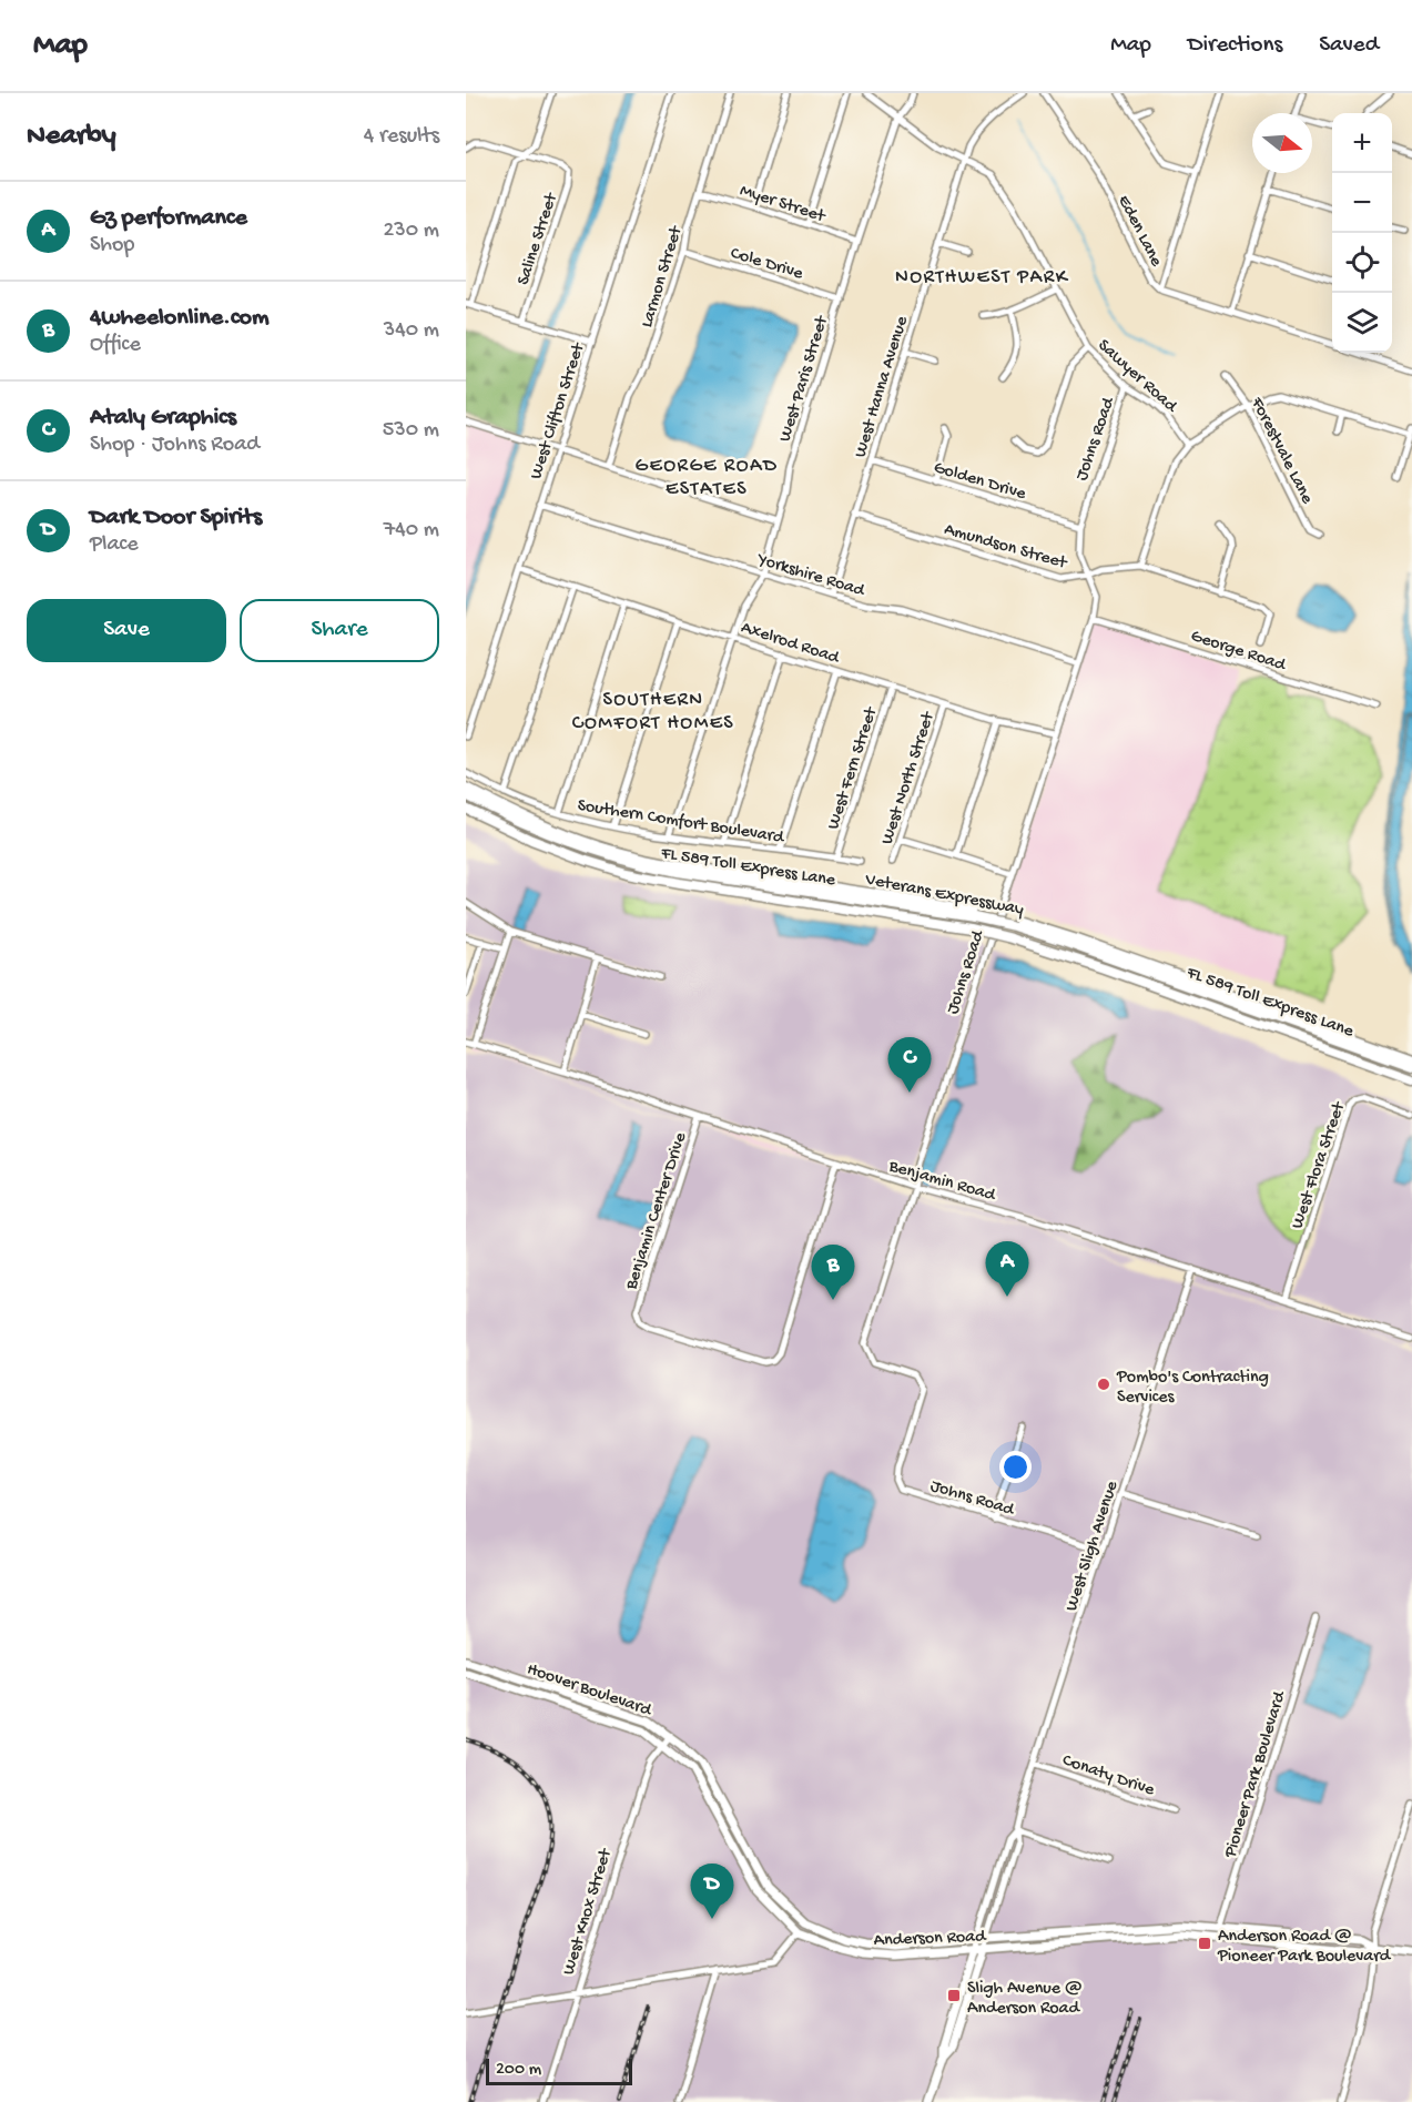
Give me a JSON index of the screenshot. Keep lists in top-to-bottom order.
{
  "streets": {
    "highway": ["FL 589 Toll Express Lane", "Veterans Expressway"],
    "main road": ["West Sligh Avenue", "Hoover Boulevard", "Anderson Road"],
    "street": [
      "Myer Street",
      "Eden Lane",
      "Saline Street",
      "Cole Drive",
      "Larmon Street",
      "Sawyer Road",
      "West Paris Street",
      "West Hanna Avenue",
      "West Clifton Street",
      "Johns Road",
      "Forestvale Lane",
      "Golden Drive",
      "Amundson Street",
      "Yorkshire Road",
      "Axelrod Road",
      "George Road",
      "West Fern Street",
      "West North Street",
      "Southern Comfort Boulevard",
      "West Flora Street",
      "Benjamin Road",
      "Benjamin Center Drive",
      "Conaty Drive",
      "Pioneer Park Boulevard",
      "West Knox Street"
    ]
  },
  "crossings": [
    ["Myer Street", "Larmon Street"],
    ["Myer Street", "West Paris Street"],
    ["Cole Drive", "Larmon Street"],
    ["Cole Drive", "West Paris Street"],
    ["Sawyer Road", "West Paris Street"],
    ["Sawyer Road", "West Hanna Avenue"],
    ["Sawyer Road", "Johns Road"],
    ["West Paris Street", "Yorkshire Road"],
    ["West Paris Street", "Axelrod Road"],
    ["West Paris Street", "Southern Comfort Boulevard"],
    ["West Hanna Avenue", "Golden Drive"],
    ["West Hanna Avenue", "Amundson Street"],
    ["West Hanna Avenue", "Yorkshire Road"],
    ["West Clifton Street", "Yorkshire Road"],
    ["West Clifton Street", "Axelrod Road"],
    ["Johns Road", "Golden Drive"],
    ["Johns Road", "Amundson Street"],
    ["Johns Road", "Yorkshire Road"],
    ["Johns Road", "Axelrod Road"],
    ["Johns Road", "George Road"],
    ["Johns Road", "Benjamin Road"],
    ["Johns Road", "West Sligh Avenue"],
    ["Axelrod Road", "West Fern Street"],
    ["Axelrod Road", "West North Street"],
    ["West Fern Street", "Southern Comfort Boulevard"],
    ["FL 589 Toll Express Lane", "Veterans Expressway"],
    ["West Flora Street", "Benjamin Road"],
    ["Benjamin Road", "Benjamin Center Drive"],
    ["Benjamin Road", "West Sligh Avenue"],
    ["West Sligh Avenue", "Conaty Drive"],
    ["West Sligh Avenue", "Anderson Road"],
    ["Hoover Boulevard", "West Knox Street"],
    ["Hoover Boulevard", "Anderson Road"],
    ["Pioneer Park Boulevard", "Anderson Road"]
  ],
  "districts": ["NORTHWEST PARK", "GEORGE ROAD ESTATES", "SOUTHERN COMFORT HOMES"],
  "places": {
    "other": ["Pombo's Contracting Services"],
    "transit": ["Anderson Road @ Pioneer Park Boulevard", "Sligh Avenue @ Anderson Road"]
  },
  "scale_bar": "200 m",
  "north": "right",
  "page": {
    "header": "Map",
    "nav": ["Map", "Directions", "Saved"],
    "heading": ["Nearby", "4 results"],
    "map_buttons": ["+", "−"],
    "list": [
      {
        "mark": "A",
        "name": "Gz performance",
        "note": "Shop",
        "value": "230 m"
      },
      {
        "mark": "B",
        "name": "4wheelonline.com",
        "note": "Office",
        "value": "340 m"
      },
      {
        "mark": "C",
        "name": "Ataly Graphics",
        "note": "Shop · Johns Road",
        "value": "530 m"
      },
      {
        "mark": "D",
        "name": "Dark Door Spirits",
        "note": "Place",
        "value": "740 m"
      }
    ],
    "buttons": ["Save", "Share"],
    "pins": [
      "C",
      "A",
      "B",
      "D"
    ],
    "scale": "200 m"
  }
}
